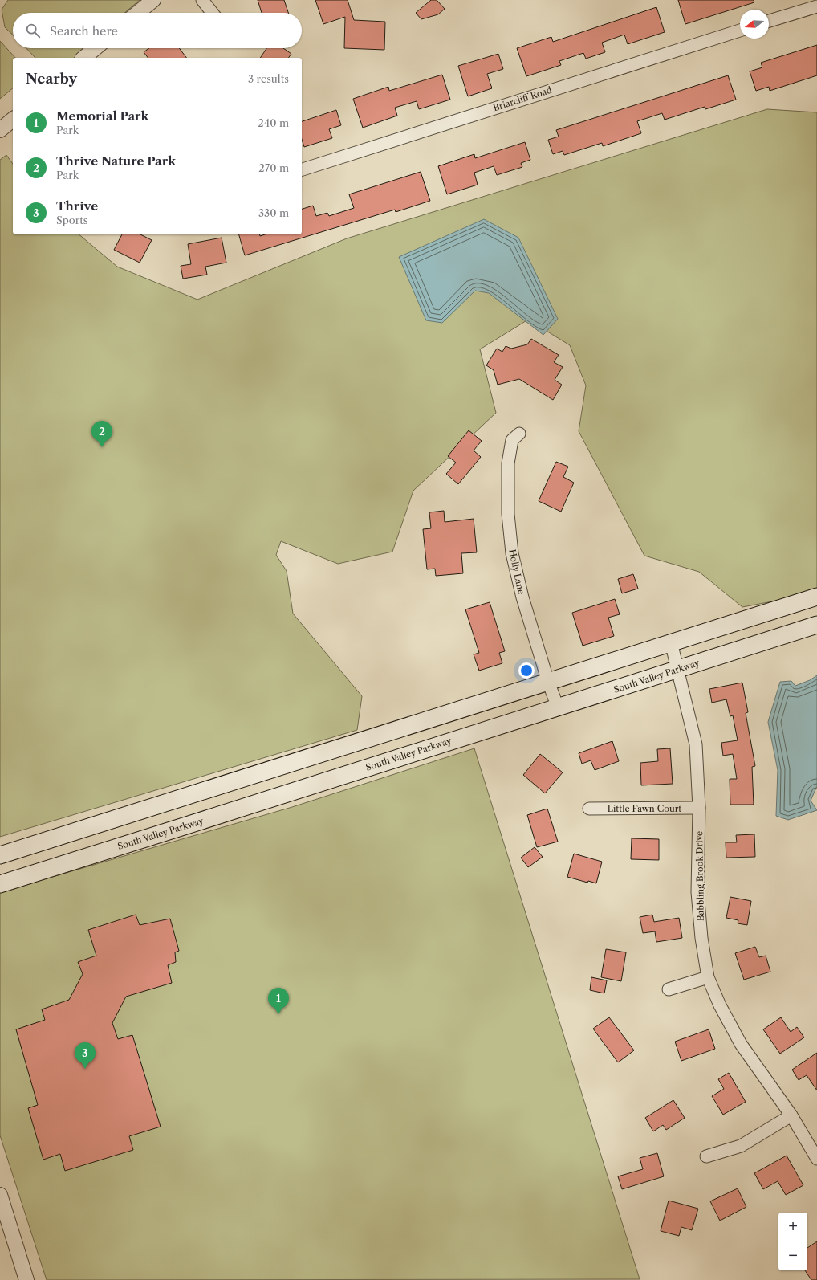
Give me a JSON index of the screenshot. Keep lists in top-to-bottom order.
{
  "streets": {
    "main road": ["South Valley Parkway"],
    "street": [
      "Briarcliff Road",
      "Holly Lane",
      "Little Fawn Court",
      "Babbling Brook Drive"
    ]
  },
  "crossings": [
    ["Holly Lane", "South Valley Parkway"],
    ["South Valley Parkway", "Babbling Brook Drive"],
    ["Little Fawn Court", "Babbling Brook Drive"]
  ],
  "north": "left",
  "page": {
    "search": "Search here",
    "heading": ["Nearby", "3 results"],
    "list": [
      {
        "mark": "1",
        "name": "Memorial Park",
        "note": "Park",
        "value": "240 m"
      },
      {
        "mark": "2",
        "name": "Thrive Nature Park",
        "note": "Park",
        "value": "270 m"
      },
      {
        "mark": "3",
        "name": "Thrive",
        "note": "Sports",
        "value": "330 m"
      }
    ],
    "pins": ["2", "1", "3"],
    "map_buttons": ["+", "−"]
  }
}
